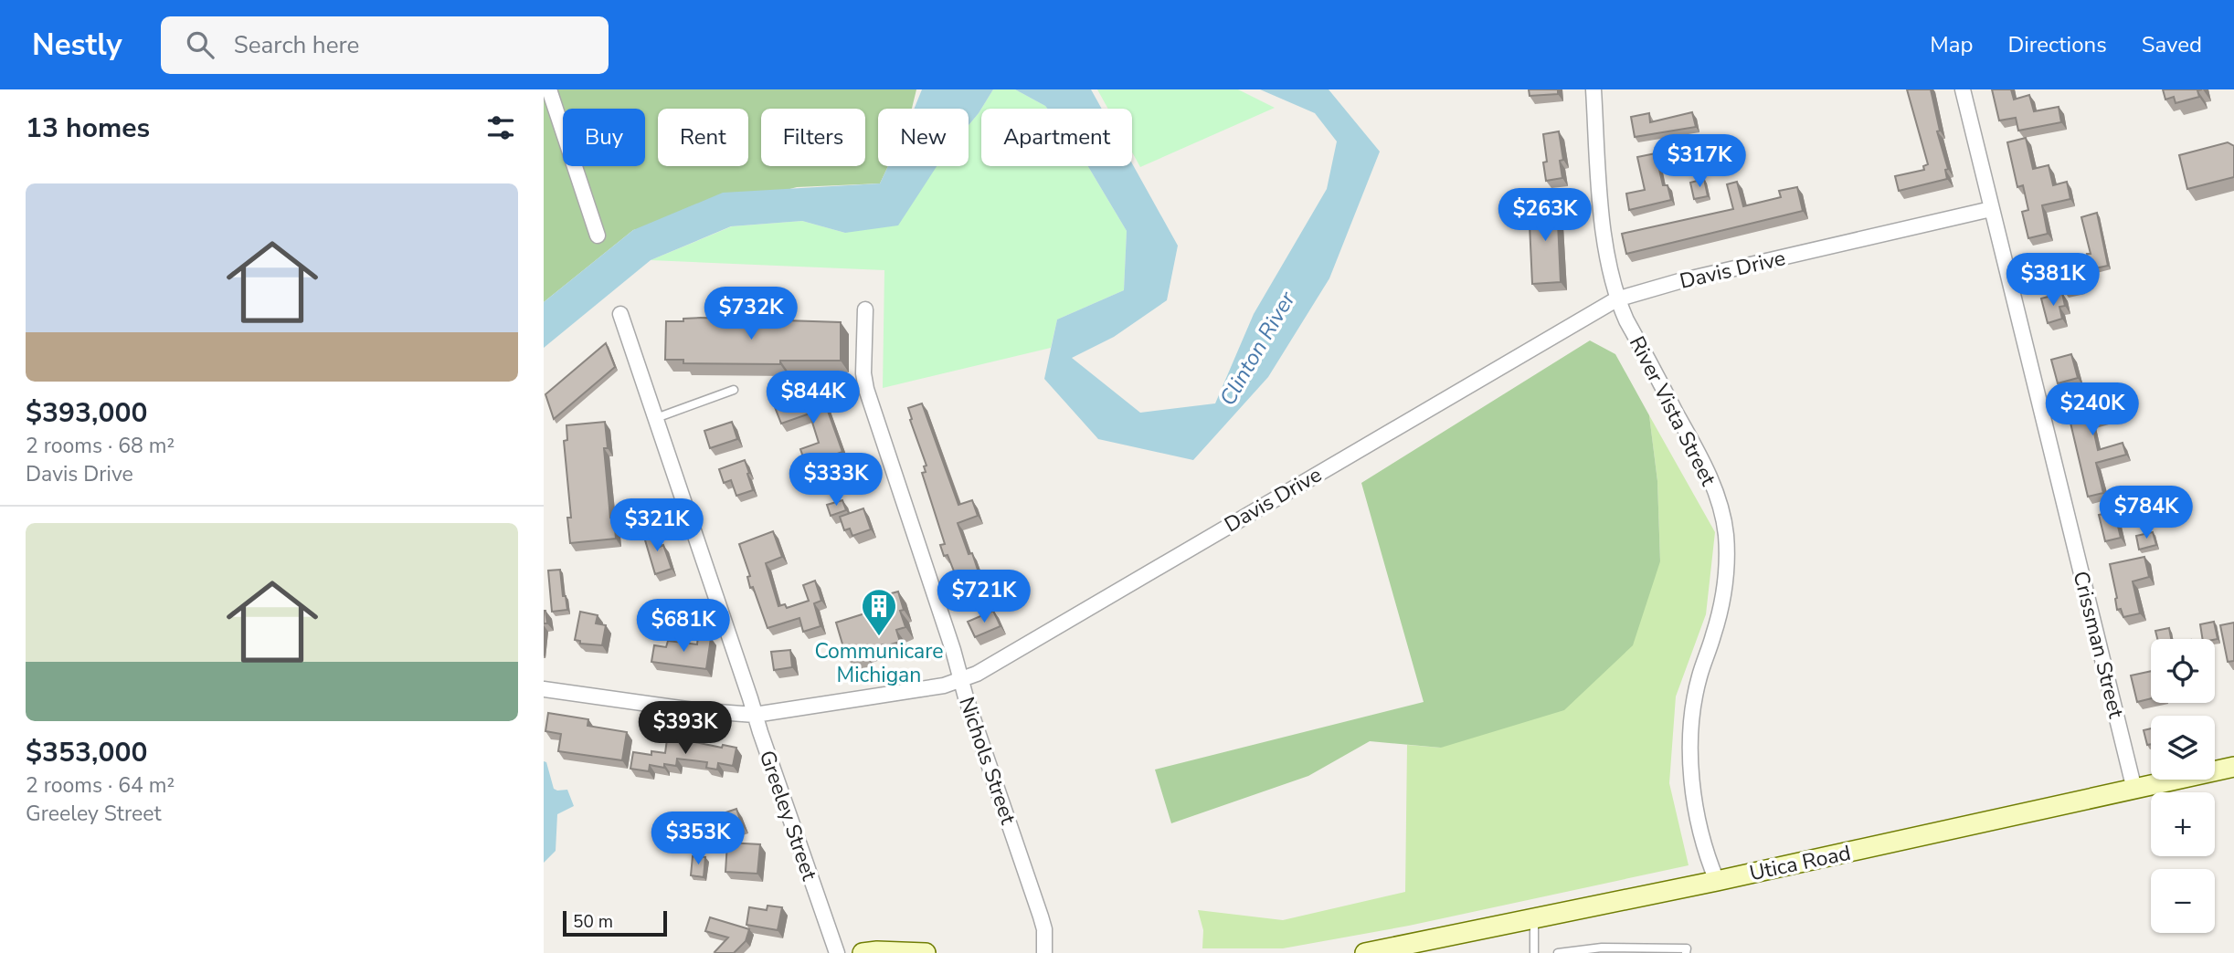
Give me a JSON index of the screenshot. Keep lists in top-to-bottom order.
{
  "streets": {
    "street": [
      "Davis Drive",
      "River Vista Street",
      "Crissman Street",
      "Nichols Street",
      "Greeley Street",
      "Utica Road"
    ]
  },
  "crossings": [
    ["Davis Drive", "River Vista Street"],
    ["Davis Drive", "Crissman Street"],
    ["Davis Drive", "Nichols Street"],
    ["Davis Drive", "Greeley Street"],
    ["River Vista Street", "Utica Road"],
    ["Crissman Street", "Utica Road"]
  ],
  "water": ["Clinton River"],
  "places": {
    "building": ["Communicare Michigan"]
  },
  "scale_bar": "50 m",
  "page": {
    "header": "Nestly",
    "search": "Search here",
    "nav": ["Map", "Directions", "Saved"],
    "heading": "13 homes",
    "chip": [
      "Buy",
      "Rent",
      "Filters",
      "New",
      "Apartment"
    ],
    "price": [
      "$317K",
      "$263K",
      "$381K",
      "$732K",
      "$844K",
      "$240K",
      "$333K",
      "$784K",
      "$321K",
      "$721K",
      "$681K",
      "$393K",
      "$353K"
    ],
    "list": [
      {
        "name": "$393,000",
        "note": "2 rooms · 68 m² · Davis Drive"
      },
      {
        "name": "$353,000",
        "note": "2 rooms · 64 m² · Greeley Street"
      }
    ],
    "map_buttons": ["+", "−"],
    "scale": "50 m"
  }
}
